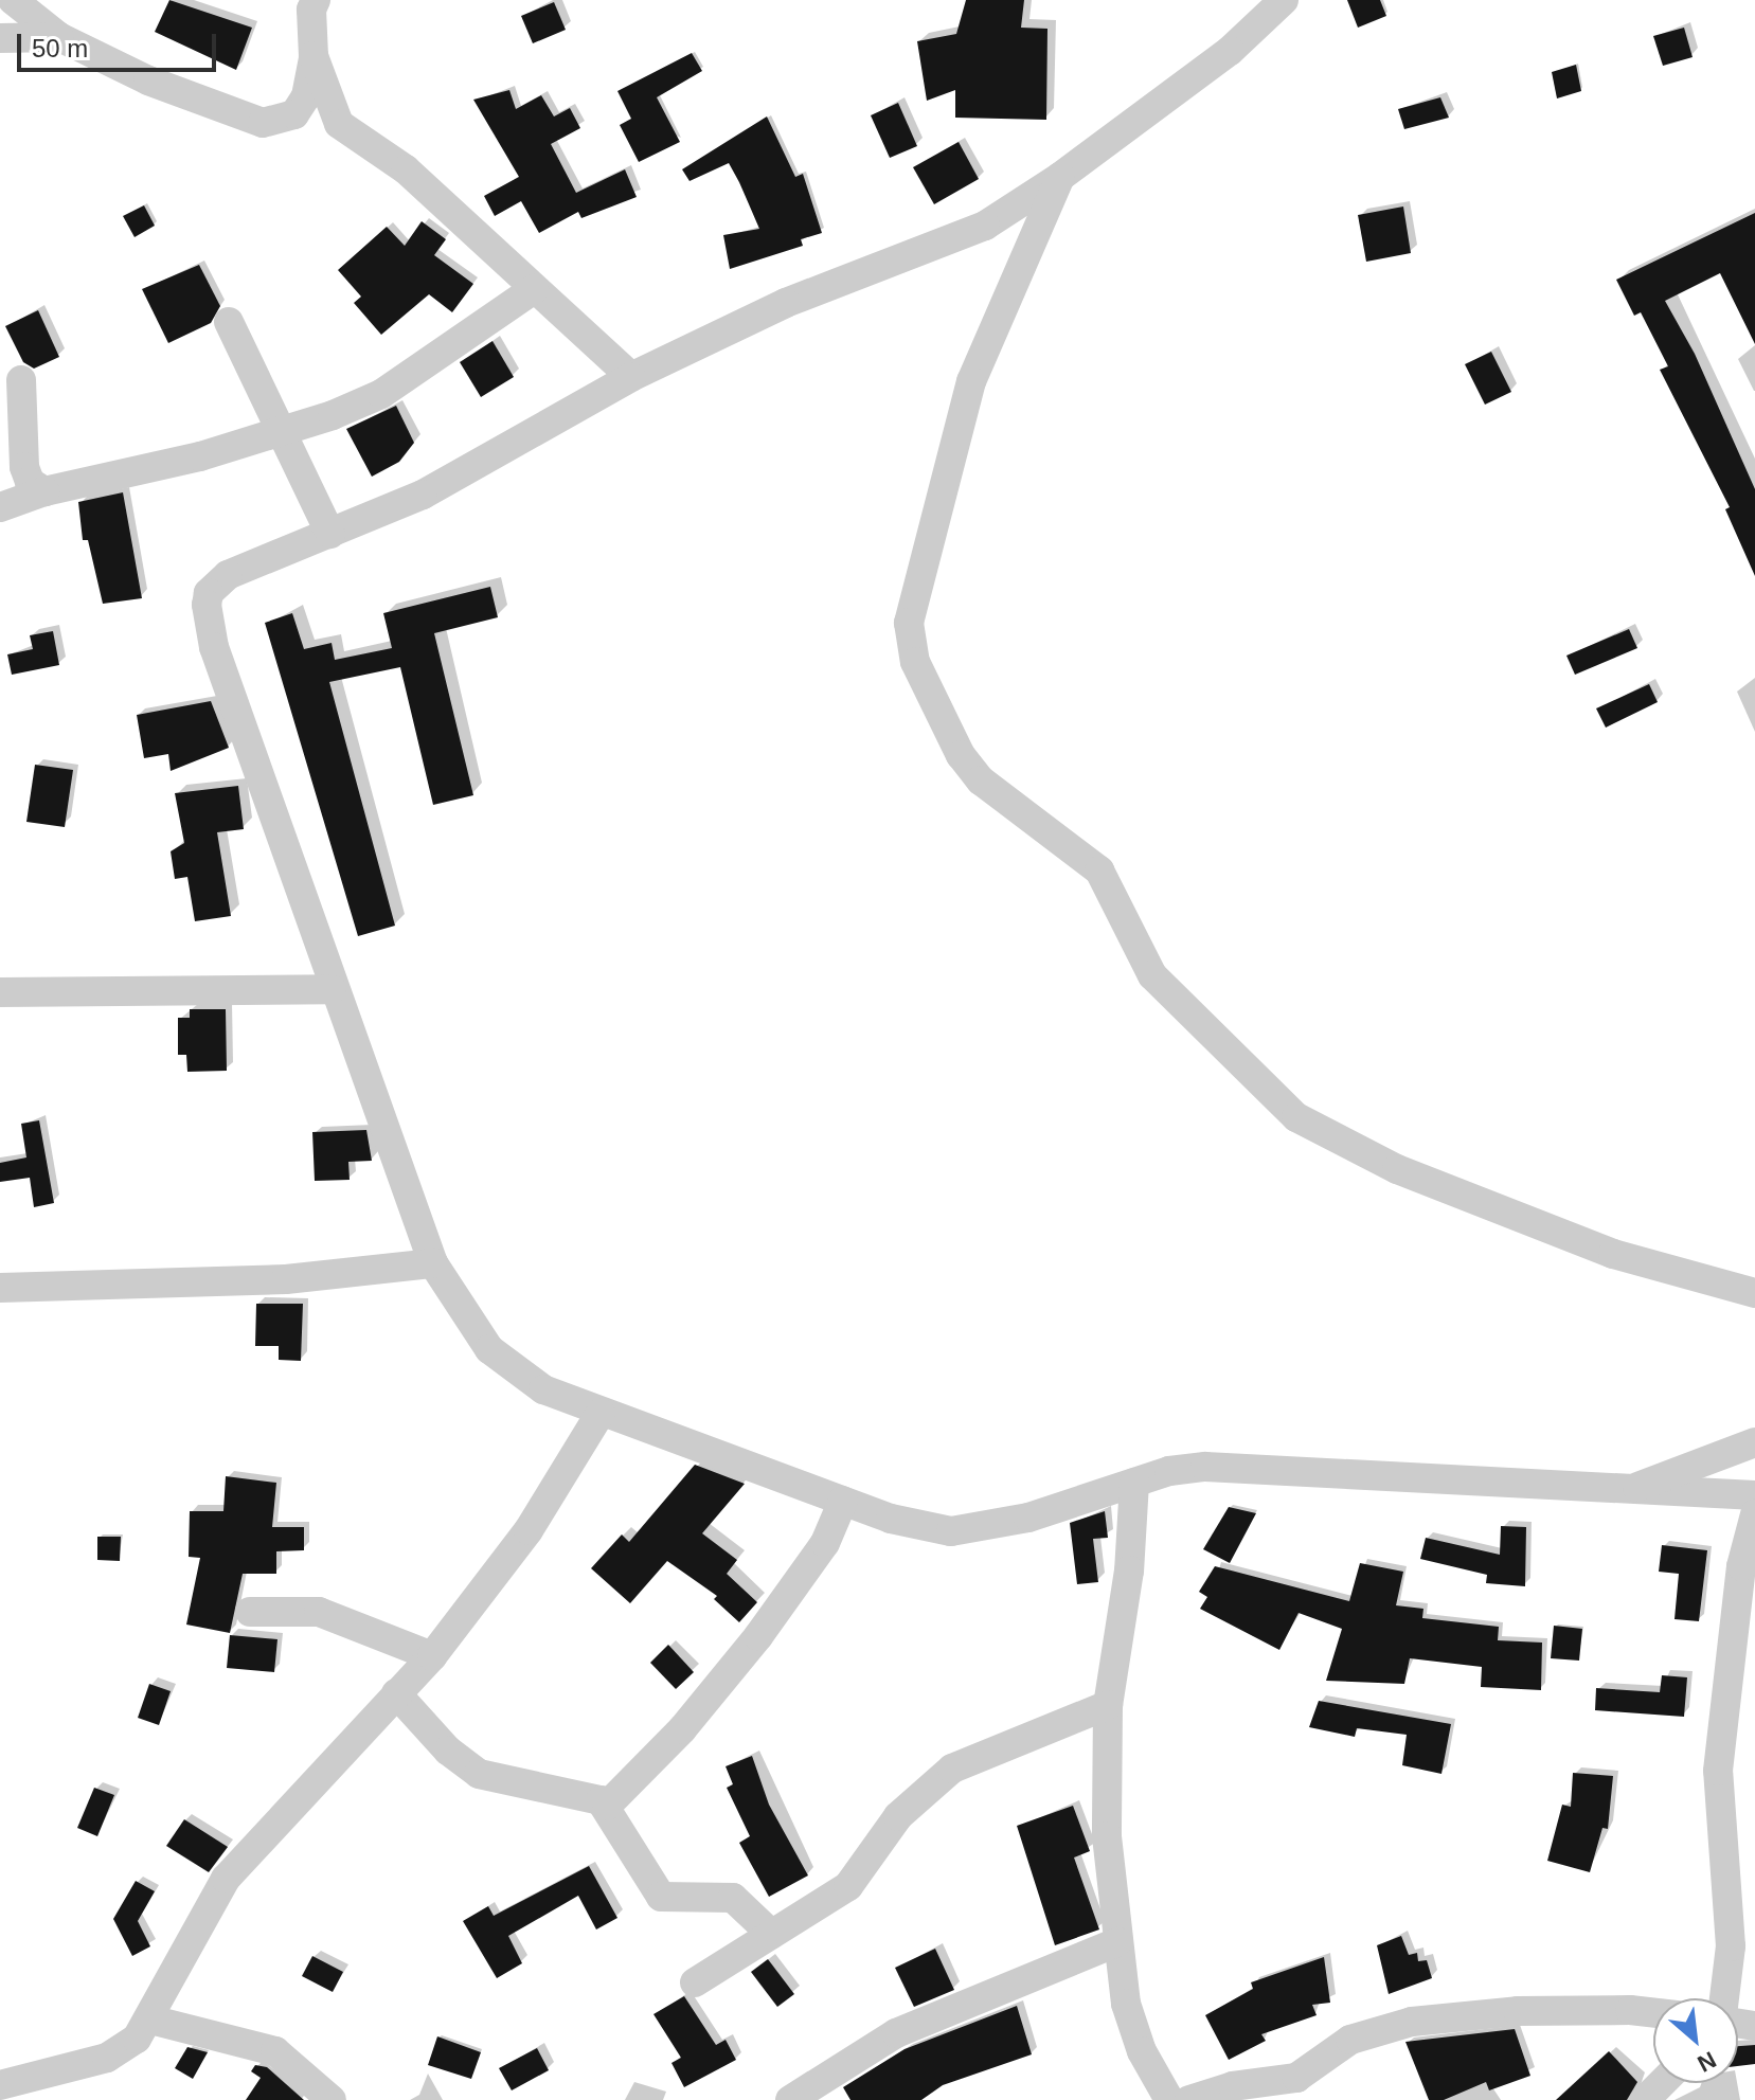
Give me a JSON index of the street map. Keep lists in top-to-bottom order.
{
  "scale_bar": "50 m",
  "north": "bottom right"
}
